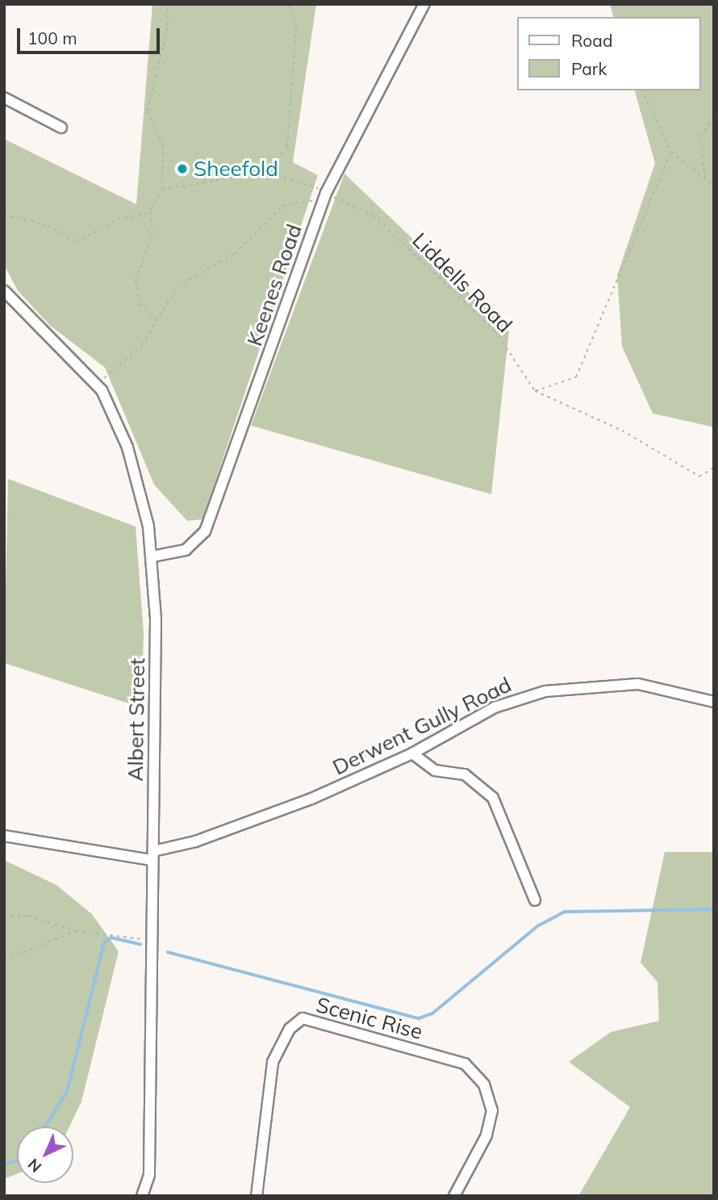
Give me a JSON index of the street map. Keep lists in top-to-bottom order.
{
  "streets": {
    "street": [
      "Keenes Road",
      "Albert Street",
      "Derwent Gully Road",
      "Scenic Rise"
    ],
    "path": ["Liddells Road"]
  },
  "crossings": [
    ["Liddells Road", "Keenes Road"],
    ["Keenes Road", "Albert Street"],
    ["Albert Street", "Derwent Gully Road"]
  ],
  "places": ["Sheefold"],
  "legend": ["Road", "Park"],
  "scale_bar": "100 m",
  "north": "bottom left"
}
